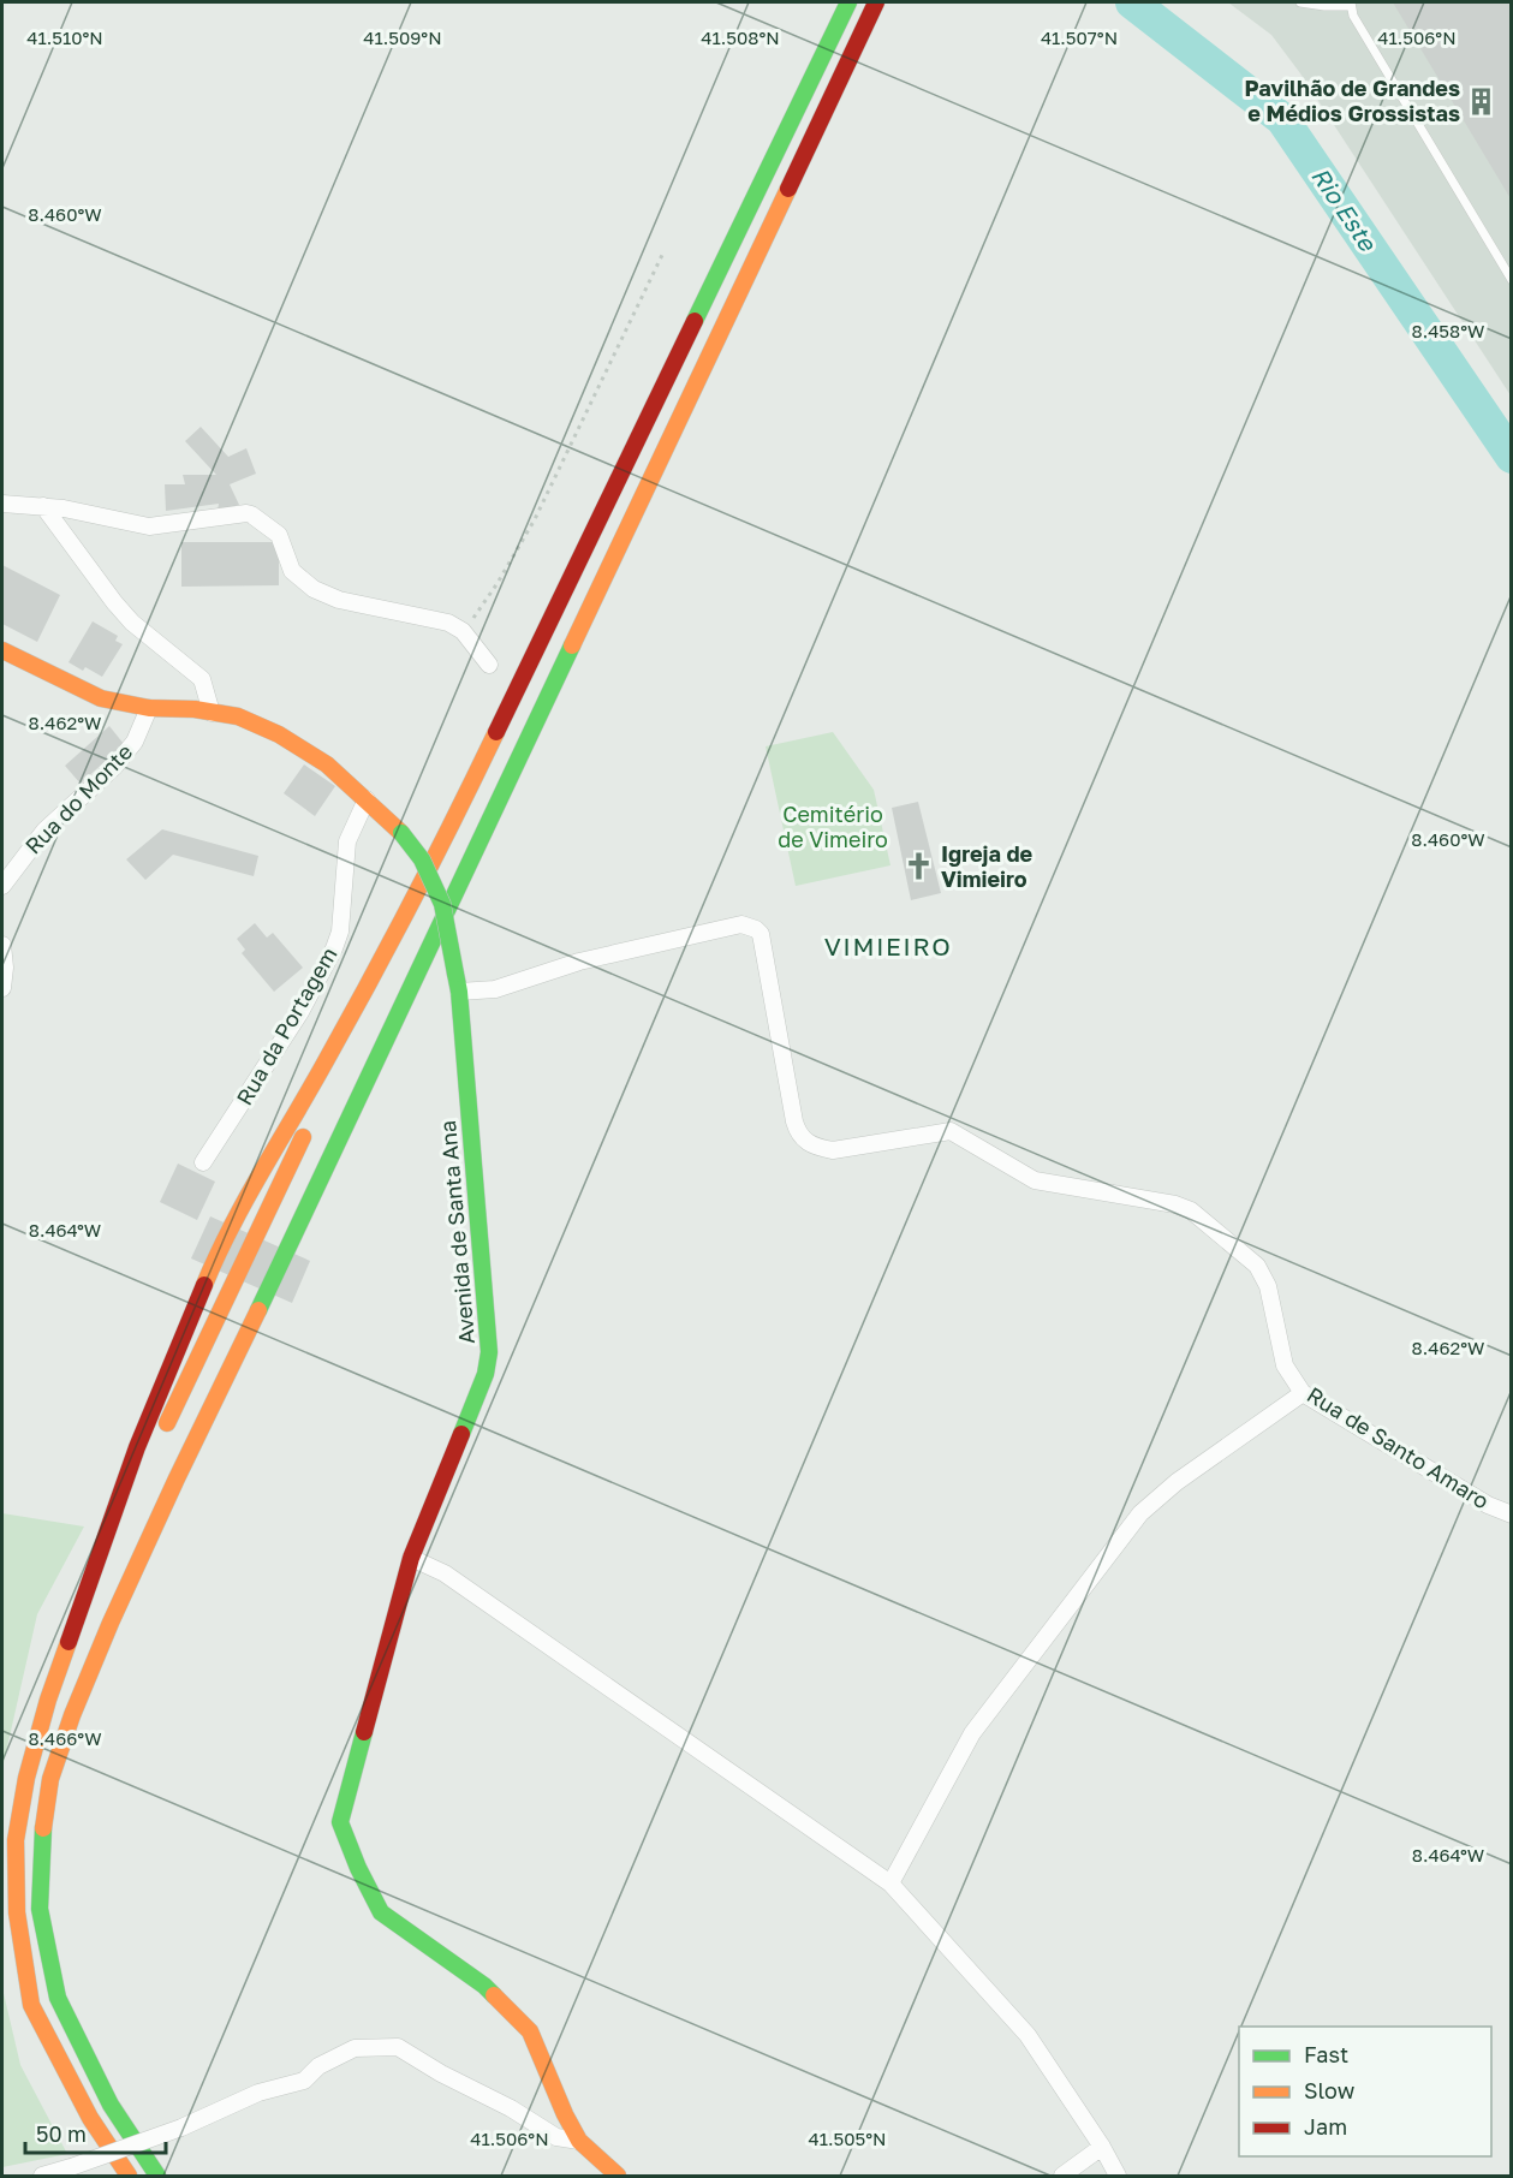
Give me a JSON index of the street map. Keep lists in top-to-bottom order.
{
  "streets": {
    "main road": ["Avenida de Santa Ana"],
    "street": ["Rua do Monte", "Rua da Portagem", "Rua de Santo Amaro"]
  },
  "crossings": [
    ["Rua do Monte", "Avenida de Santa Ana"],
    ["Rua da Portagem", "Avenida de Santa Ana"],
    ["Avenida de Santa Ana", "Rua de Santo Amaro"]
  ],
  "districts": ["VIMIEIRO"],
  "water": ["Rio Este"],
  "parks": ["Cemitério de Vimeiro"],
  "places": {
    "building": ["Pavilhão de Grandes e Médios Grossistas"],
    "church": ["Igreja de Vimieiro"]
  },
  "legend": ["Fast", "Slow", "Jam"],
  "scale_bar": "50 m",
  "coordinates": [
    "41.510°N",
    "41.509°N",
    "41.508°N",
    "41.507°N",
    "41.506°N",
    "8.460°W",
    "8.458°W",
    "8.462°W",
    "8.464°W",
    "8.466°W",
    "41.505°N"
  ]
}
